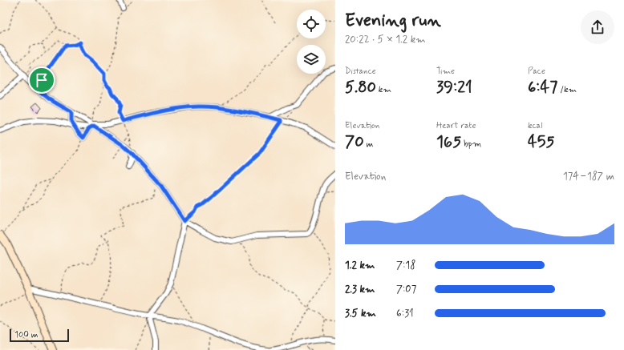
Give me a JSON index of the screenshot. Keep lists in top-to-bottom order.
{
  "scale_bar": "100 m",
  "page": {
    "heading": ["Evening run", "20:22 · 5 × 1.2 km"],
    "stats": [
      ["Distance", "5.80 km"],
      ["Time", "39:21"],
      ["Pace", "6:47 /km"],
      ["Elevation", "70 m"],
      ["Heart rate", "165 bpm"],
      ["kcal", "455"]
    ],
    "chart": ["Elevation", "174–187 m"],
    "list": [
      {
        "name": "1.2 km",
        "note": "7:18"
      },
      {
        "name": "2.3 km",
        "note": "7:07"
      },
      {
        "name": "3.5 km",
        "note": "6:31"
      }
    ],
    "scale": "100 m"
  }
}
